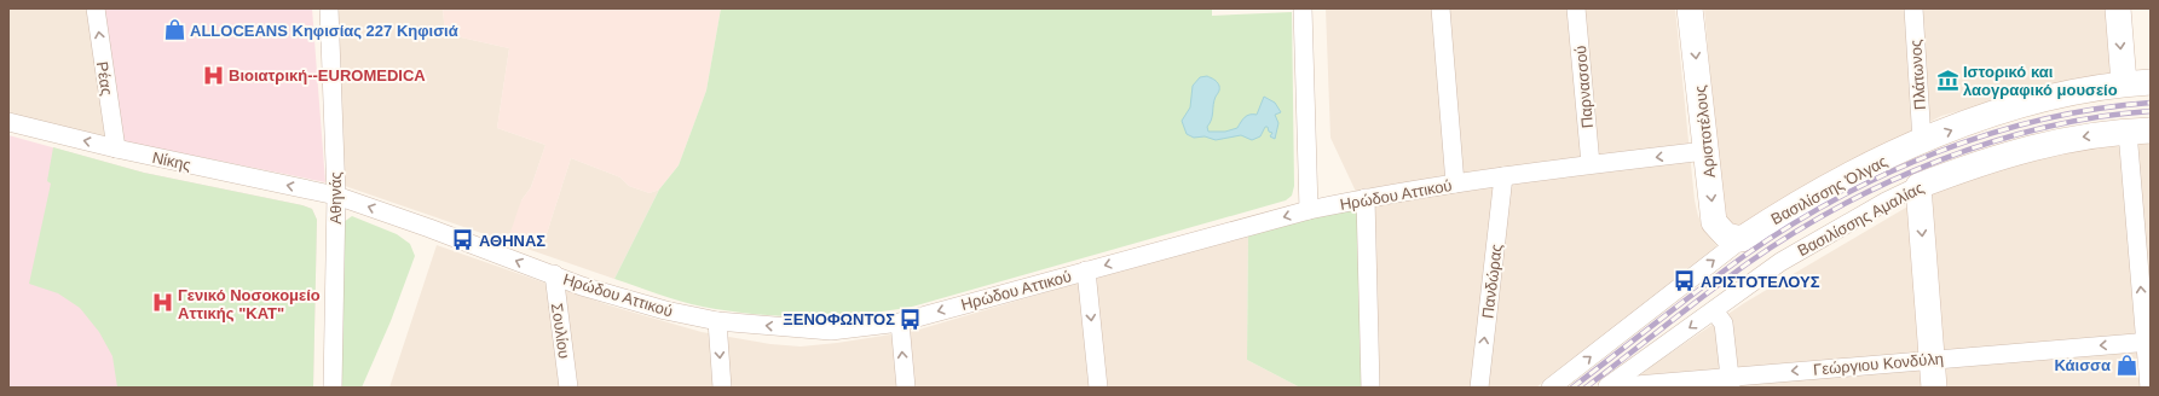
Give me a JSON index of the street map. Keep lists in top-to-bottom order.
{
  "streets": {
    "street": [
      "Πλάτωνος",
      "Ρέας",
      "Παρνασσού",
      "Αριστοτέλους",
      "Νίκης",
      "Βασιλίσσης Όλγας",
      "Ηρώδου Αττικού",
      "Αθηνάς",
      "Βασιλίσσης Αμαλίας",
      "Πανδώρας",
      "Σουλίου",
      "Γεώργιου Κονδύλη"
    ]
  },
  "crossings": [
    ["Πλάτωνος", "Βασιλίσσης Όλγας"],
    ["Ρέας", "Νίκης"],
    ["Παρνασσού", "Ηρώδου Αττικού"],
    ["Αριστοτέλους", "Βασιλίσσης Όλγας"],
    ["Αριστοτέλους", "Ηρώδου Αττικού"],
    ["Νίκης", "Ηρώδου Αττικού"],
    ["Νίκης", "Αθηνάς"],
    ["Ηρώδου Αττικού", "Αθηνάς"],
    ["Ηρώδου Αττικού", "Πανδώρας"],
    ["Ηρώδου Αττικού", "Σουλίου"],
    ["Βασιλίσσης Αμαλίας", "Γεώργιου Κονδύλη"]
  ],
  "one_way": [
    "Ρέας",
    "Αριστοτέλους",
    "Νίκης",
    "Βασιλίσσης Όλγας",
    "Ηρώδου Αττικού",
    "Βασιλίσσης Αμαλίας",
    "Γεώργιου Κονδύλη"
  ],
  "places": {
    "shop": ["ALLOCEANS Κηφισίας 227 Κηφισιά", "Κάισσα"],
    "hospital": ["Βιοιατρική--EUROMEDICA", "Γενικό Νοσοκομείο Αττικής \"ΚΑΤ\""],
    "museum": ["Ιστορικό και λαογραφικό μουσείο"],
    "bus stop": ["ΑΘΗΝΑΣ", "ΑΡΙΣΤΟΤΕΛΟΥΣ", "ΞΕΝΟΦΩΝΤΟΣ"]
  }
}
